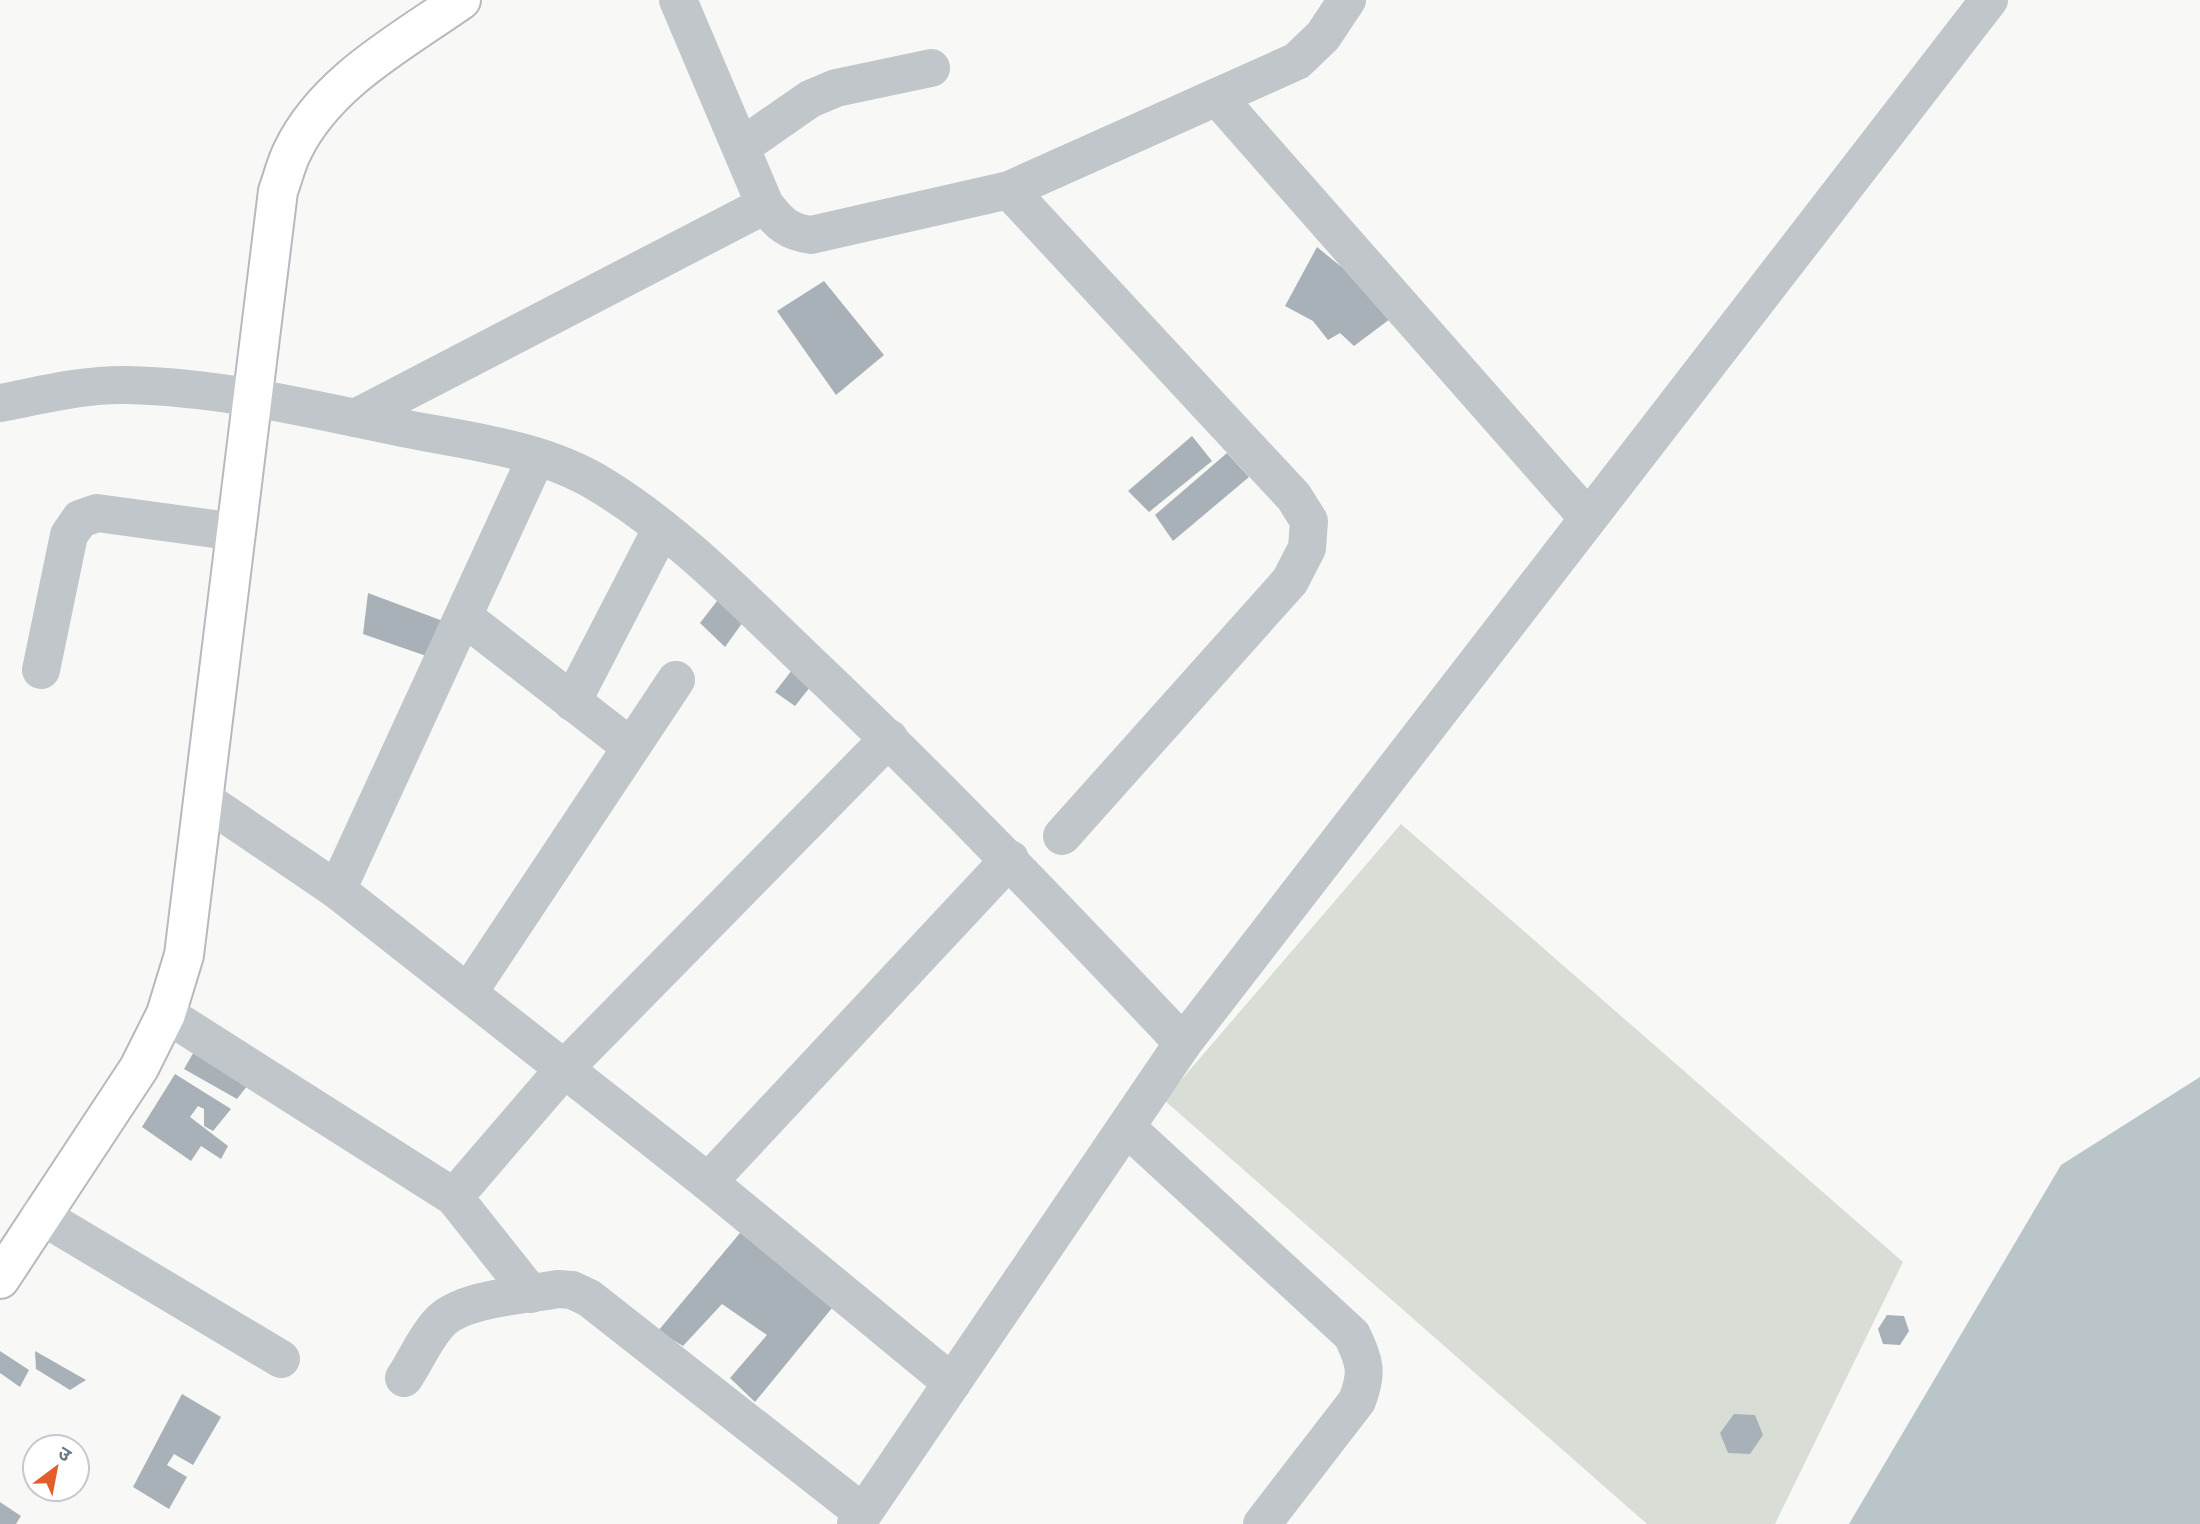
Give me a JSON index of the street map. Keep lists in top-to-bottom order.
{
  "north": "top right"
}
